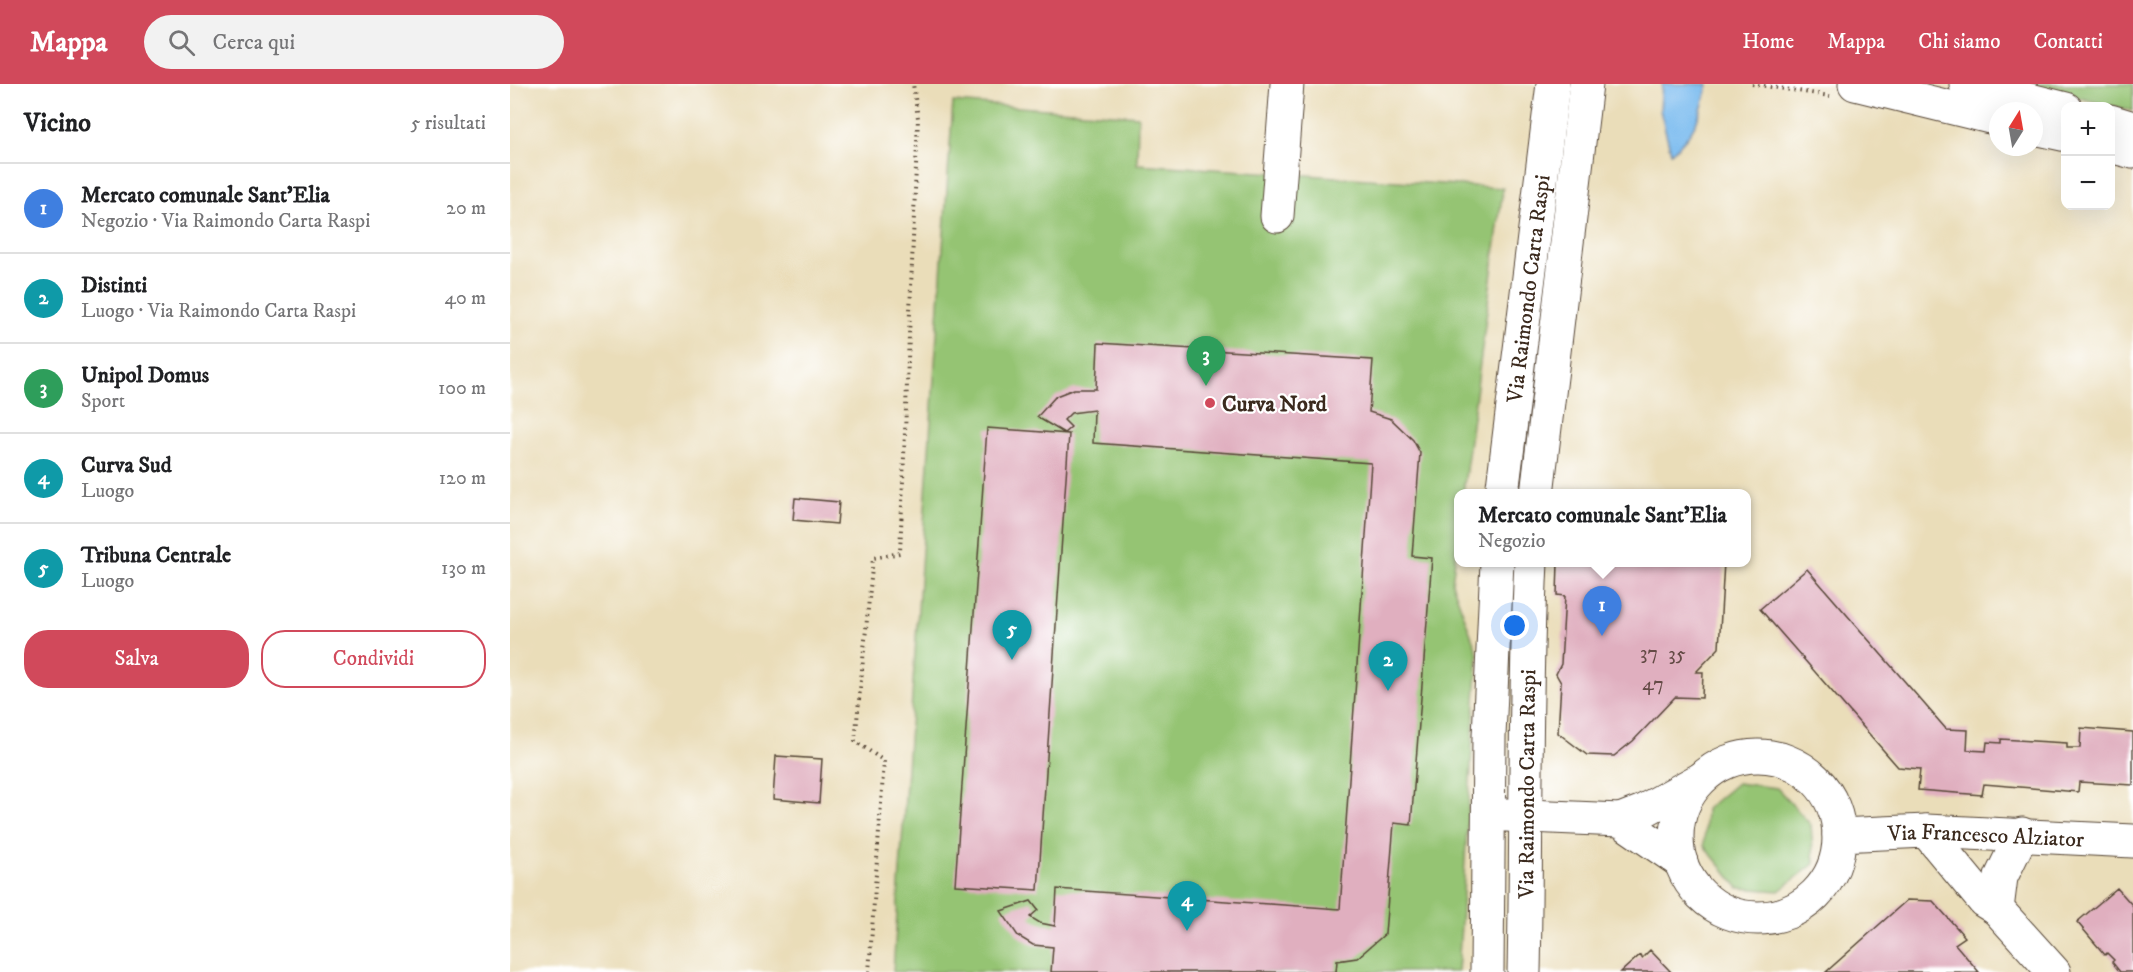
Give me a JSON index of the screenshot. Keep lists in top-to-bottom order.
{
  "streets": {
    "street": ["Via Raimondo Carta Raspi", "Via Francesco Alziator"]
  },
  "places": ["Curva Nord"],
  "house_numbers": ["37", "35", "47"],
  "north": "top",
  "page": {
    "header": "Mappa",
    "search": "Cerca qui",
    "nav": [
      "Home",
      "Mappa",
      "Chi siamo",
      "Contatti"
    ],
    "heading": ["Vicino", "5 risultati"],
    "map_buttons": ["+", "−"],
    "list": [
      {
        "mark": "1",
        "name": "Mercato comunale Sant'Elia",
        "note": "Negozio · Via Raimondo Carta Raspi",
        "value": "20 m"
      },
      {
        "mark": "2",
        "name": "Distinti",
        "note": "Luogo · Via Raimondo Carta Raspi",
        "value": "40 m"
      },
      {
        "mark": "3",
        "name": "Unipol Domus",
        "note": "Sport",
        "value": "100 m"
      },
      {
        "mark": "4",
        "name": "Curva Sud",
        "note": "Luogo",
        "value": "120 m"
      },
      {
        "mark": "5",
        "name": "Tribuna Centrale",
        "note": "Luogo",
        "value": "130 m"
      }
    ],
    "pins": [
      "3",
      "1",
      "5",
      "2",
      "4"
    ],
    "popup": ["Mercato comunale Sant'Elia", "Negozio"],
    "buttons": ["Salva", "Condividi"]
  }
}
